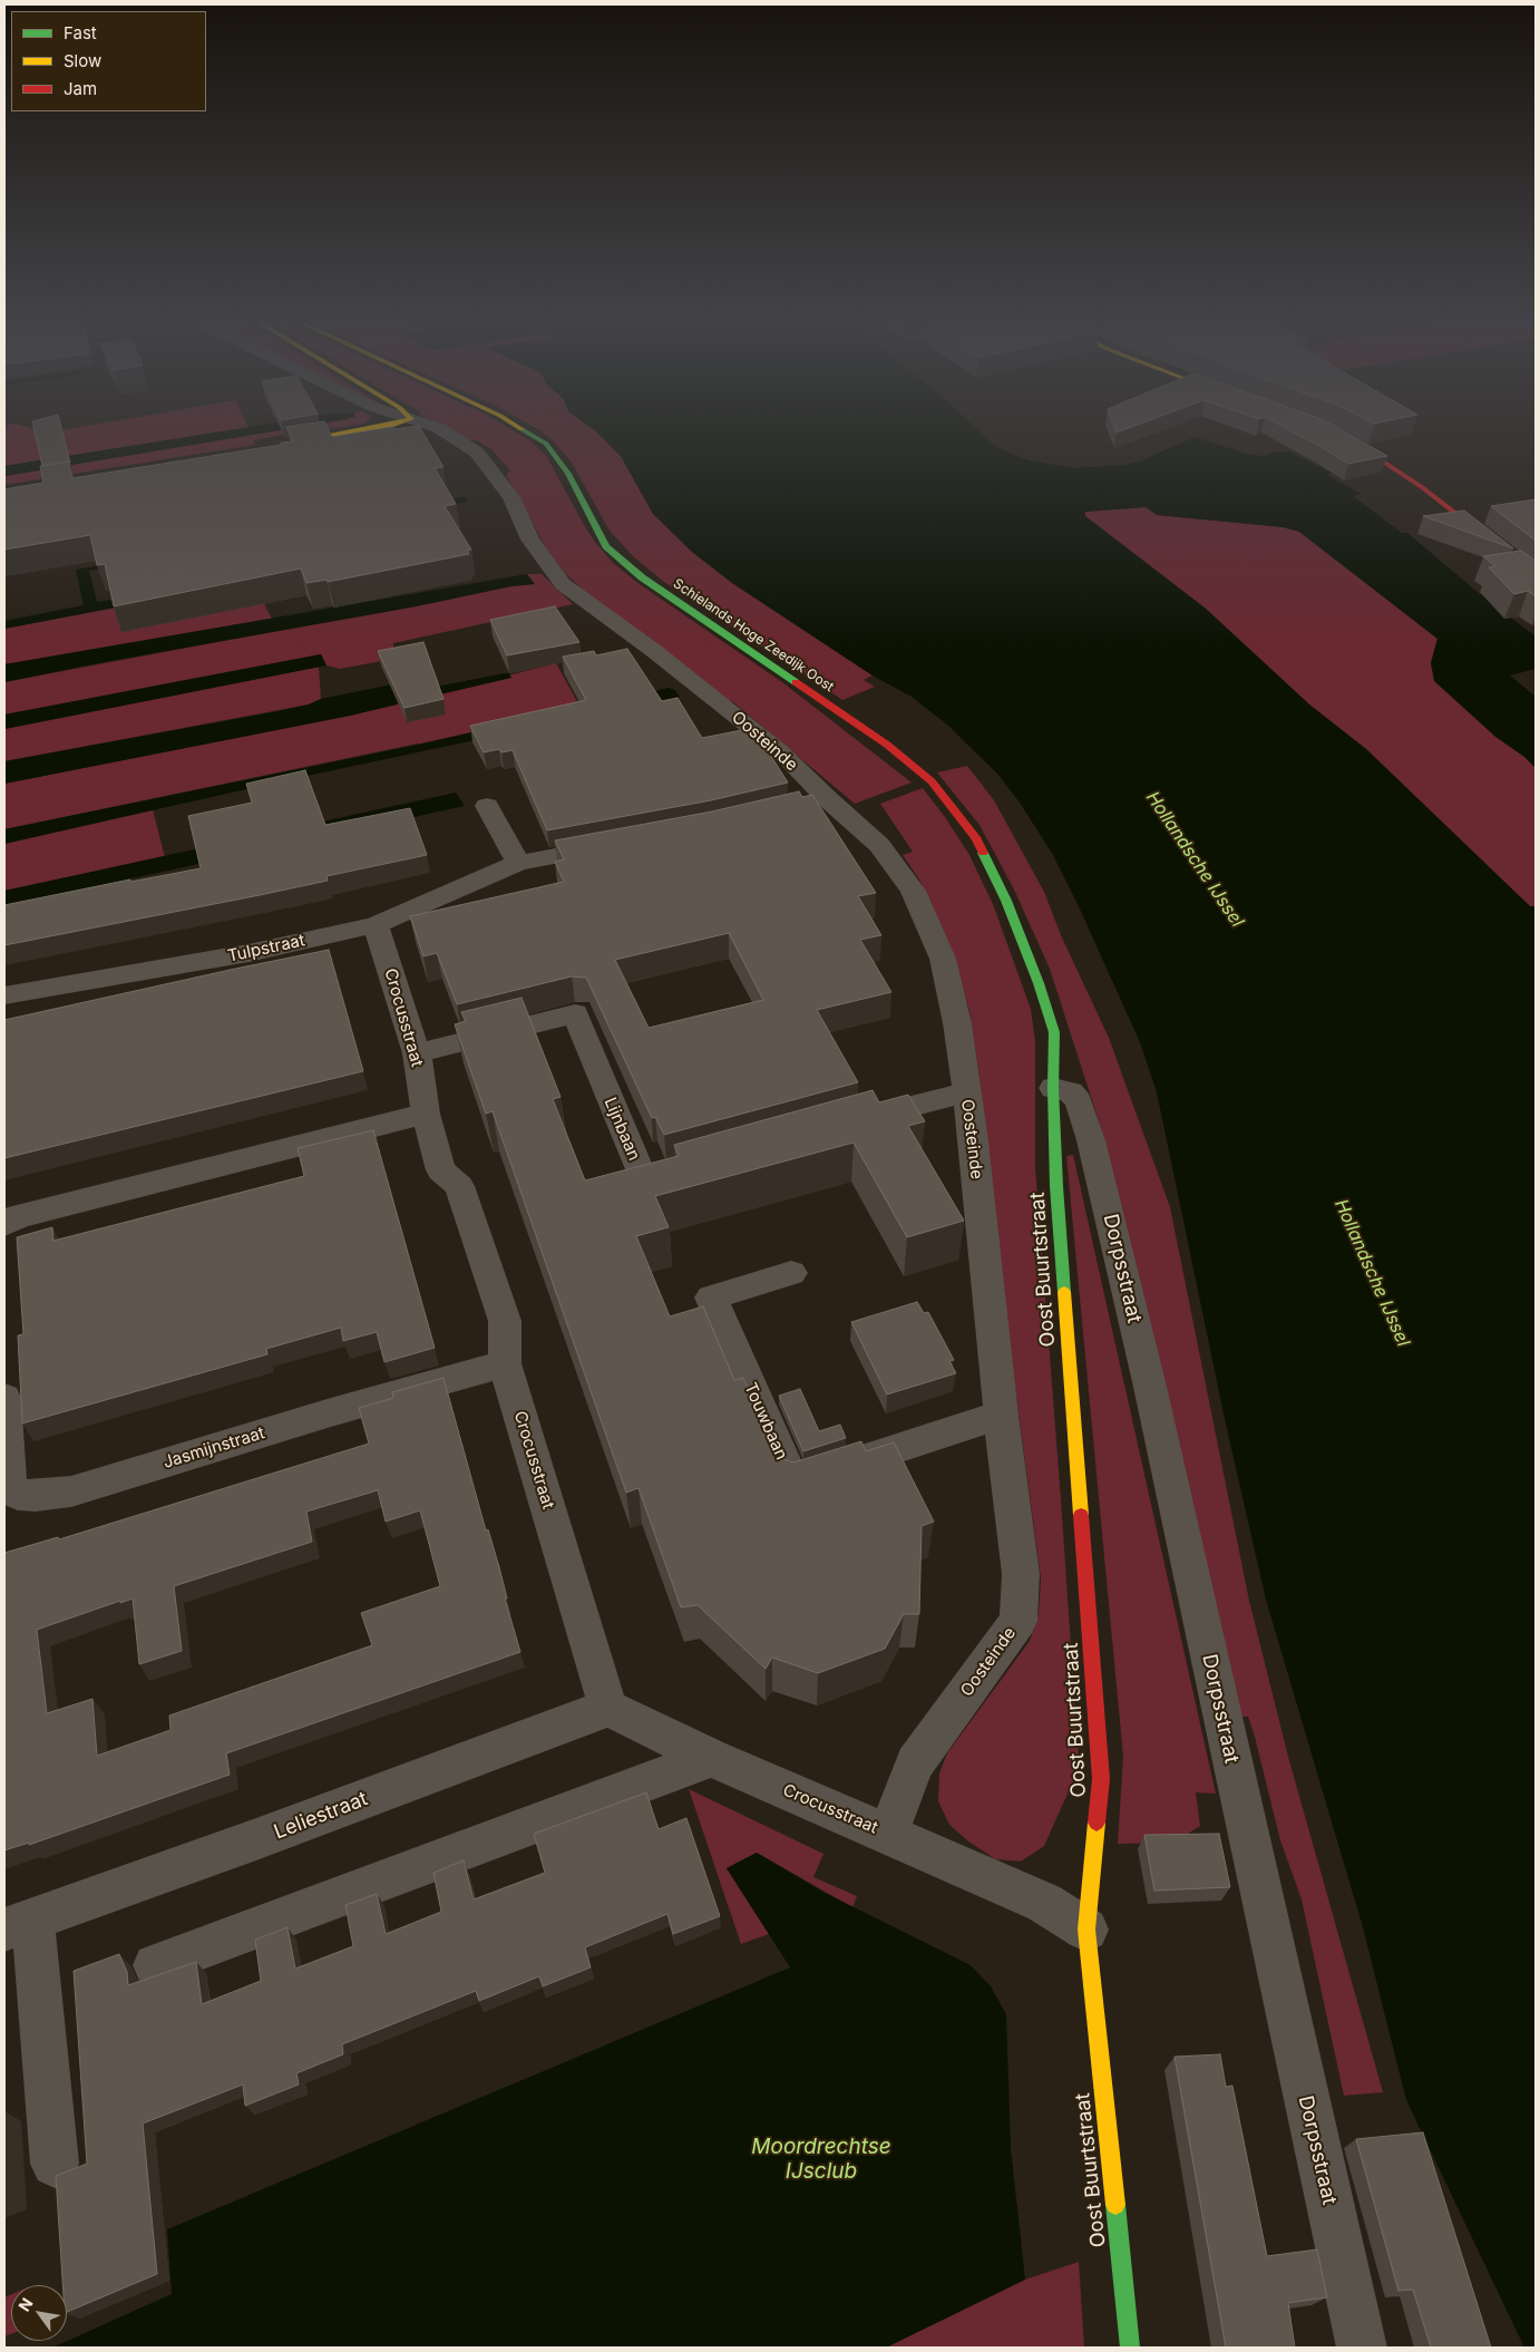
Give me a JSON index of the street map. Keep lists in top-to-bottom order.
{
  "streets": {
    "street": [
      "Schielands Hoge Zeedijk Oost",
      "Oosteinde",
      "Tulpstraat",
      "Crocusstraat",
      "Lijnbaan",
      "Dorpsstraat",
      "Oost Buurtstraat",
      "Touwbaan",
      "Jasmijnstraat",
      "Leliestraat"
    ]
  },
  "crossings": [
    ["Schielands Hoge Zeedijk Oost", "Dorpsstraat"],
    ["Schielands Hoge Zeedijk Oost", "Oost Buurtstraat"],
    ["Oosteinde", "Crocusstraat"],
    ["Oosteinde", "Touwbaan"],
    ["Tulpstraat", "Crocusstraat"],
    ["Crocusstraat", "Lijnbaan"],
    ["Crocusstraat", "Jasmijnstraat"],
    ["Crocusstraat", "Leliestraat"],
    ["Dorpsstraat", "Oost Buurtstraat"]
  ],
  "water": ["Hollandsche IJssel", "Moordrechtse IJsclub"],
  "legend": ["Fast", "Slow", "Jam"],
  "north": "top left"
}
